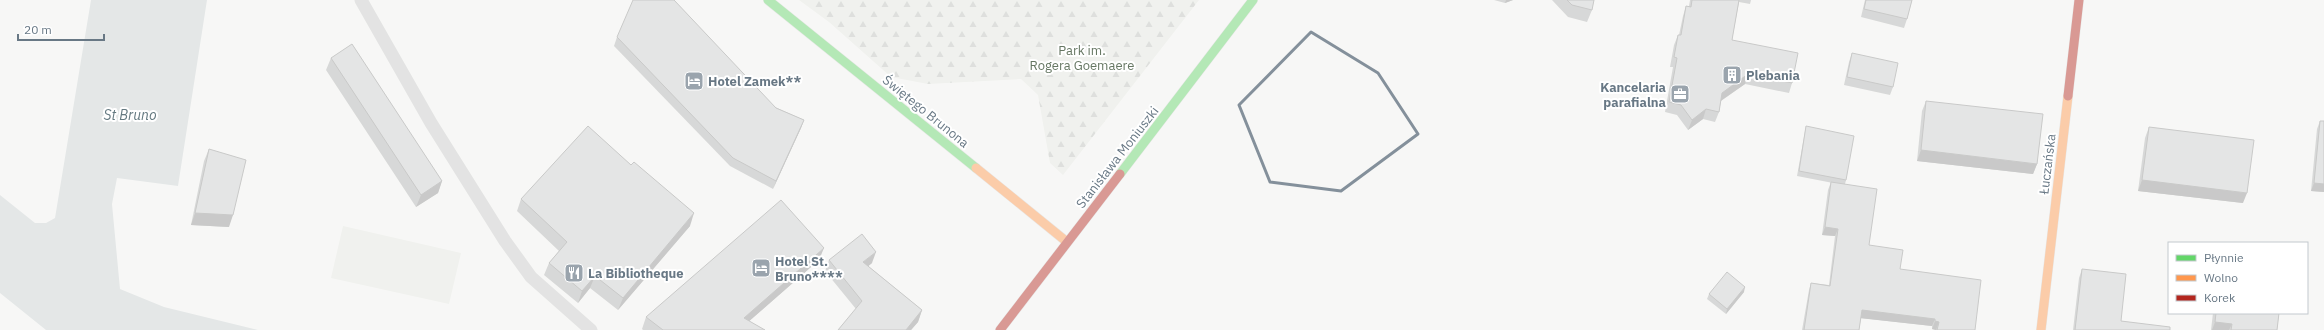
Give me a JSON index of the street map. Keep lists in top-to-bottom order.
{
  "streets": {
    "street": ["Świętego Brunona", "Stanisława Moniuszki", "Łuczańska"]
  },
  "crossings": [
    ["Świętego Brunona", "Stanisława Moniuszki"]
  ],
  "water": ["St Bruno"],
  "parks": ["Park im. Rogera Goemaere"],
  "places": {
    "building": ["Plebania"],
    "hotel": ["Hotel Zamek**", "Hotel St. Bruno****"],
    "office": ["Kancelaria parafialna"],
    "restaurant": ["La Bibliotheque"]
  },
  "legend": ["Płynnie", "Wolno", "Korek"],
  "scale_bar": "20 m"
}
